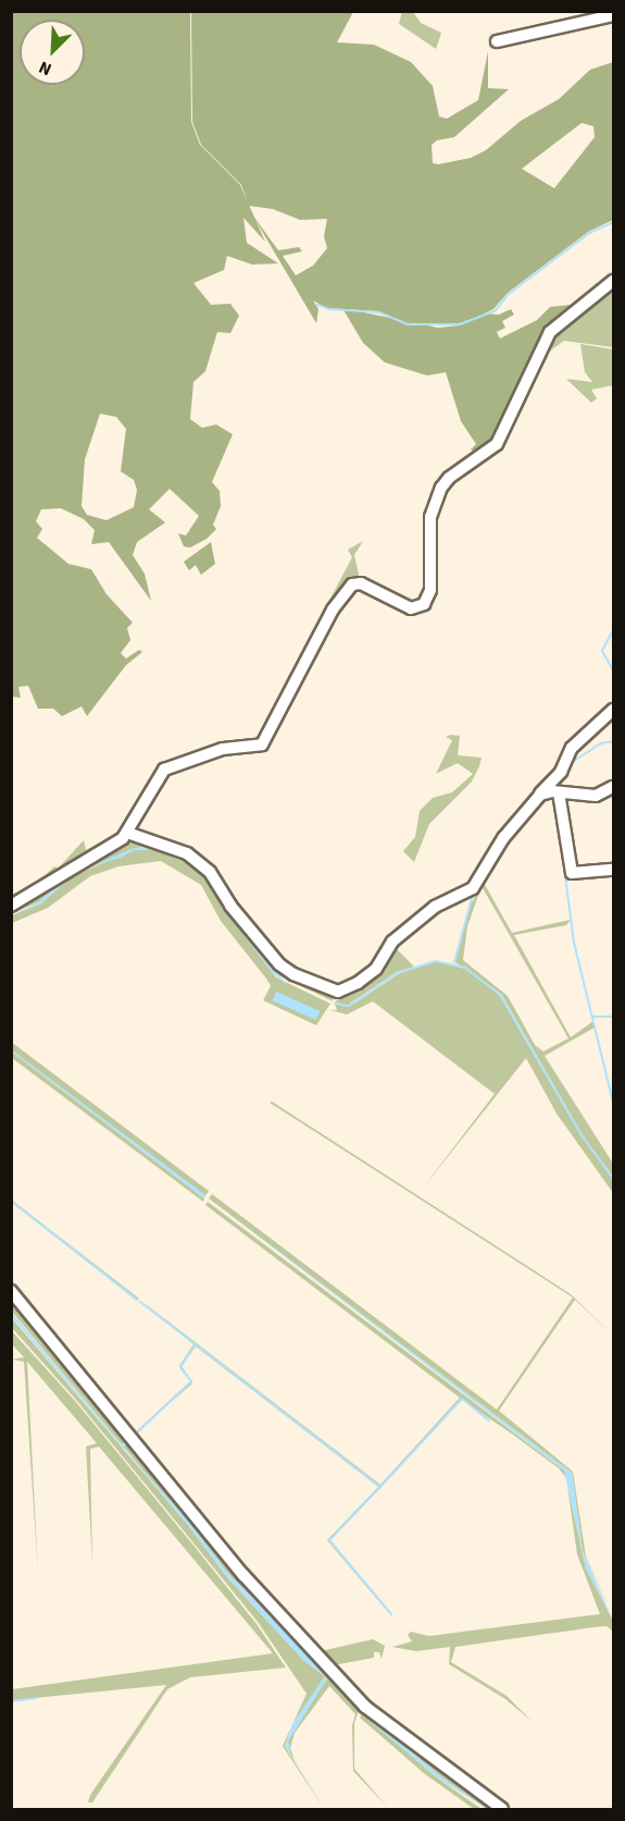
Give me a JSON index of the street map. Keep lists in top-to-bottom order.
{
  "north": "bottom left"
}
